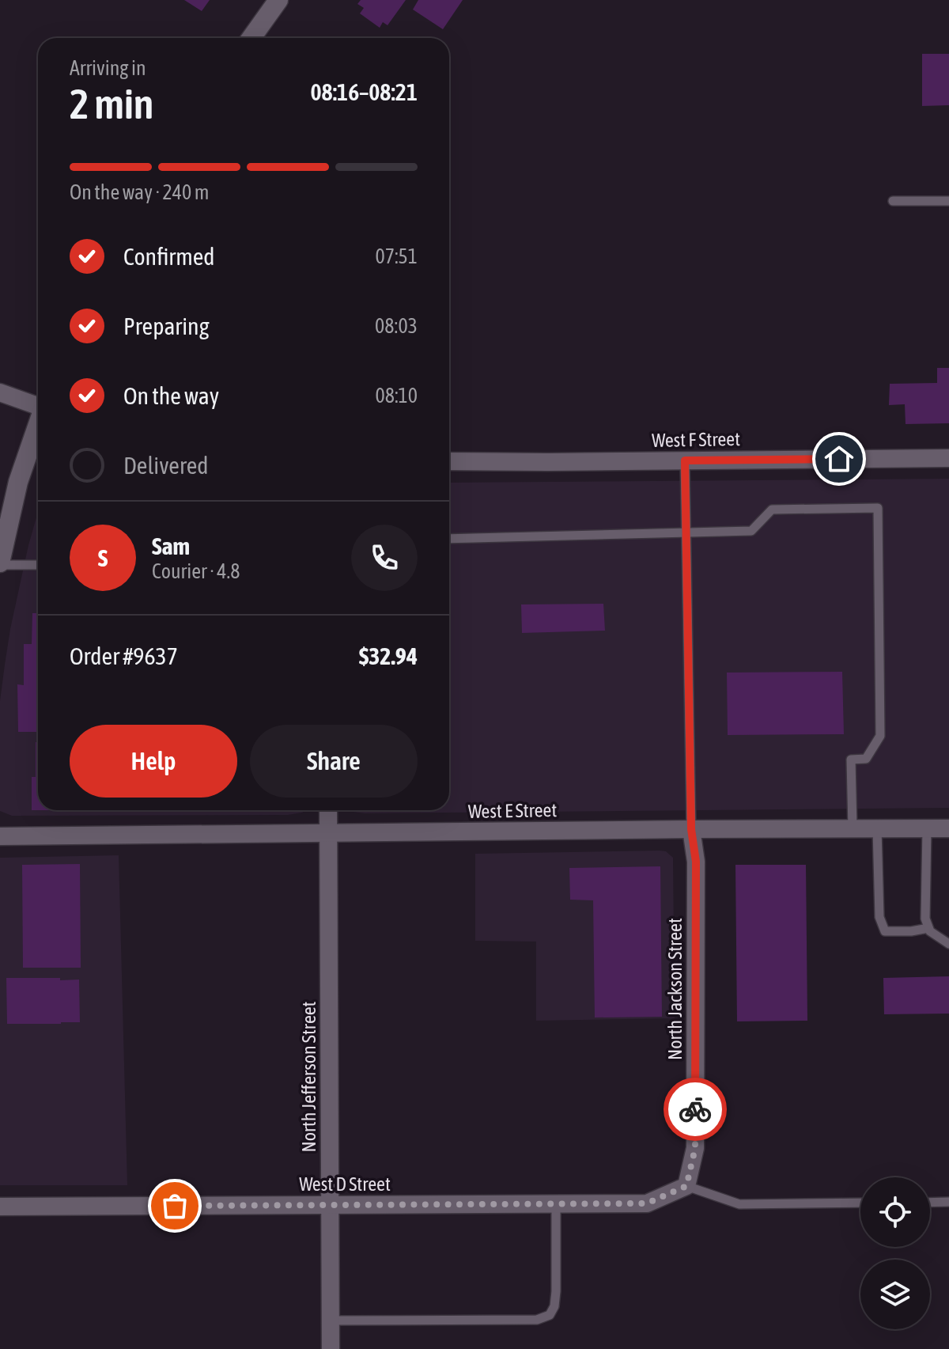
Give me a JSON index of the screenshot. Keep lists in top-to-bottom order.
{
  "streets": {
    "street": [
      "West F Street",
      "West E Street",
      "North Jackson Street",
      "North Jefferson Street",
      "West D Street"
    ]
  },
  "crossings": [
    ["West E Street", "North Jackson Street"],
    ["West E Street", "North Jefferson Street"],
    ["North Jackson Street", "West D Street"],
    ["North Jefferson Street", "West D Street"]
  ],
  "page": {
    "heading": ["2 min", "Arriving in", "08:16–08:21"],
    "panel": [
      "Sam",
      "Courier · 4.8",
      "Order #9637",
      "$32.94"
    ],
    "bar": "On the way · 240 m",
    "list": [
      ["Confirmed", "07:51"],
      ["Preparing", "08:03"],
      ["On the way", "08:10"],
      "Delivered"
    ],
    "round": "S",
    "buttons": ["Help", "Share"]
  }
}
